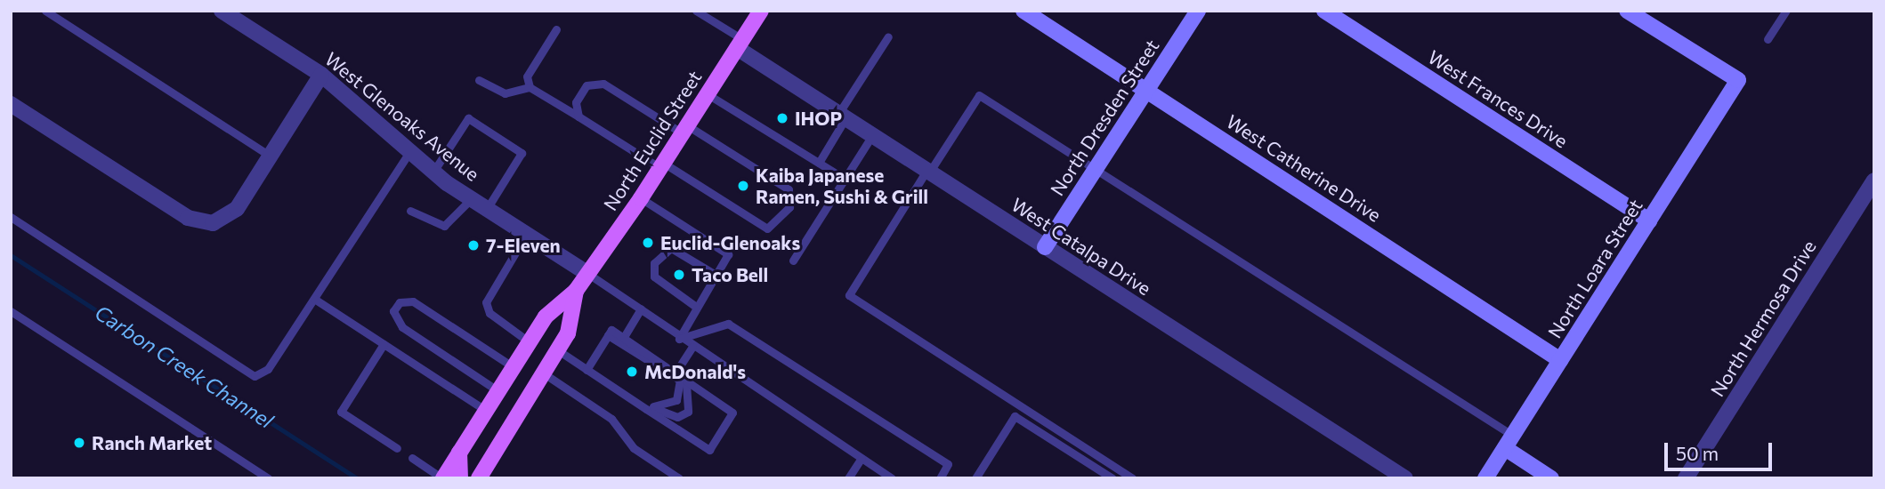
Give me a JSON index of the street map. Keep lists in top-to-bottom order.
{
  "streets": {
    "main road": ["North Euclid Street"],
    "street": [
      "West Frances Drive",
      "West Glenoaks Avenue",
      "North Dresden Street",
      "West Catherine Drive",
      "West Catalpa Drive",
      "North Loara Street",
      "North Hermosa Drive"
    ]
  },
  "crossings": [
    ["West Frances Drive", "North Loara Street"],
    ["West Glenoaks Avenue", "North Euclid Street"],
    ["North Dresden Street", "West Catherine Drive"],
    ["North Dresden Street", "West Catalpa Drive"],
    ["North Euclid Street", "West Catalpa Drive"],
    ["West Catherine Drive", "North Loara Street"]
  ],
  "water": ["Carbon Creek Channel"],
  "places": [
    "IHOP",
    "Kaiba Japanese Ramen, Sushi & Grill",
    "Euclid-Glenoaks",
    "7-Eleven",
    "Taco Bell",
    "McDonald's",
    "Ranch Market"
  ],
  "scale_bar": "50 m"
}
